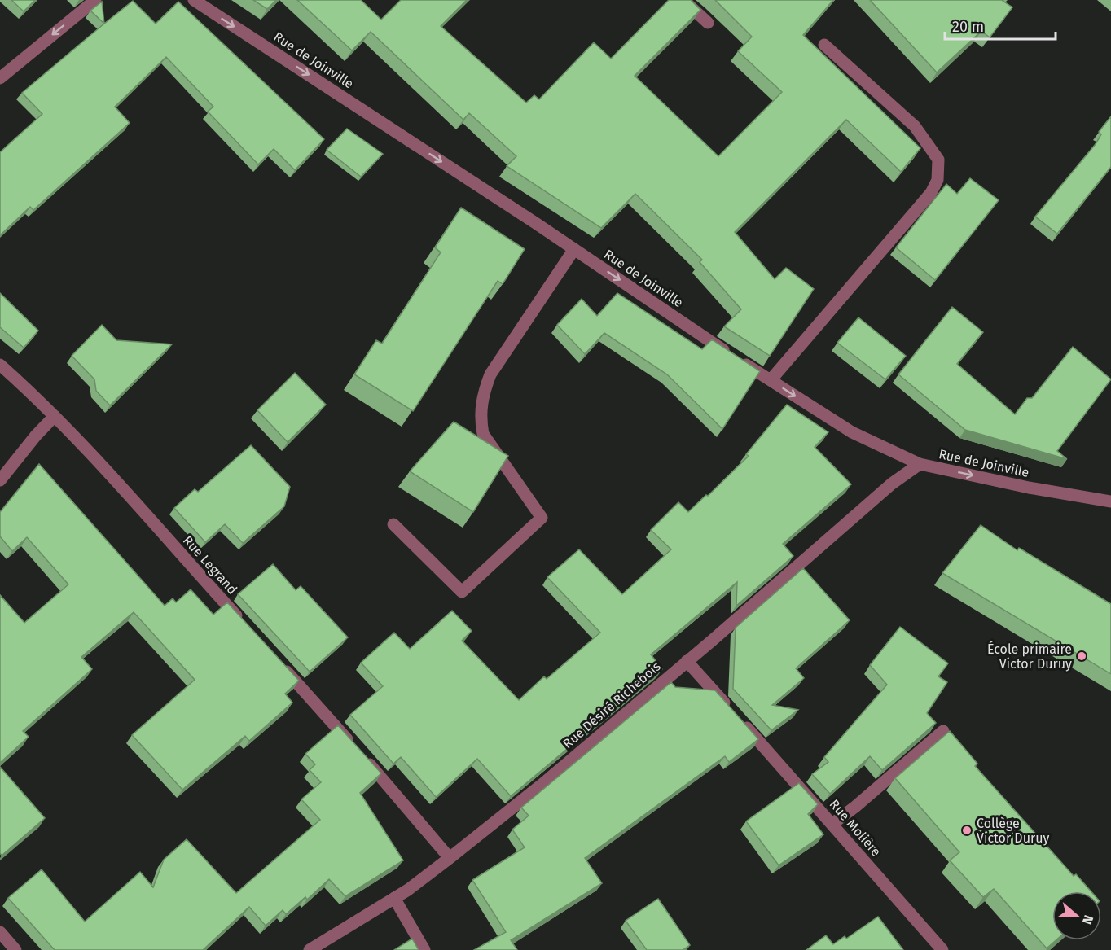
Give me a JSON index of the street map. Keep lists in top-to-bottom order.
{
  "streets": {
    "street": [
      "Rue de Joinville",
      "Rue Legrand",
      "Rue Désiré Richebois",
      "Rue Molière"
    ]
  },
  "crossings": [
    ["Rue de Joinville", "Rue Désiré Richebois"],
    ["Rue Désiré Richebois", "Rue Molière"]
  ],
  "one_way": ["Rue de Joinville"],
  "places": ["École primaire Victor Duruy", "Collège Victor Duruy"],
  "scale_bar": "20 m",
  "north": "right"
}
